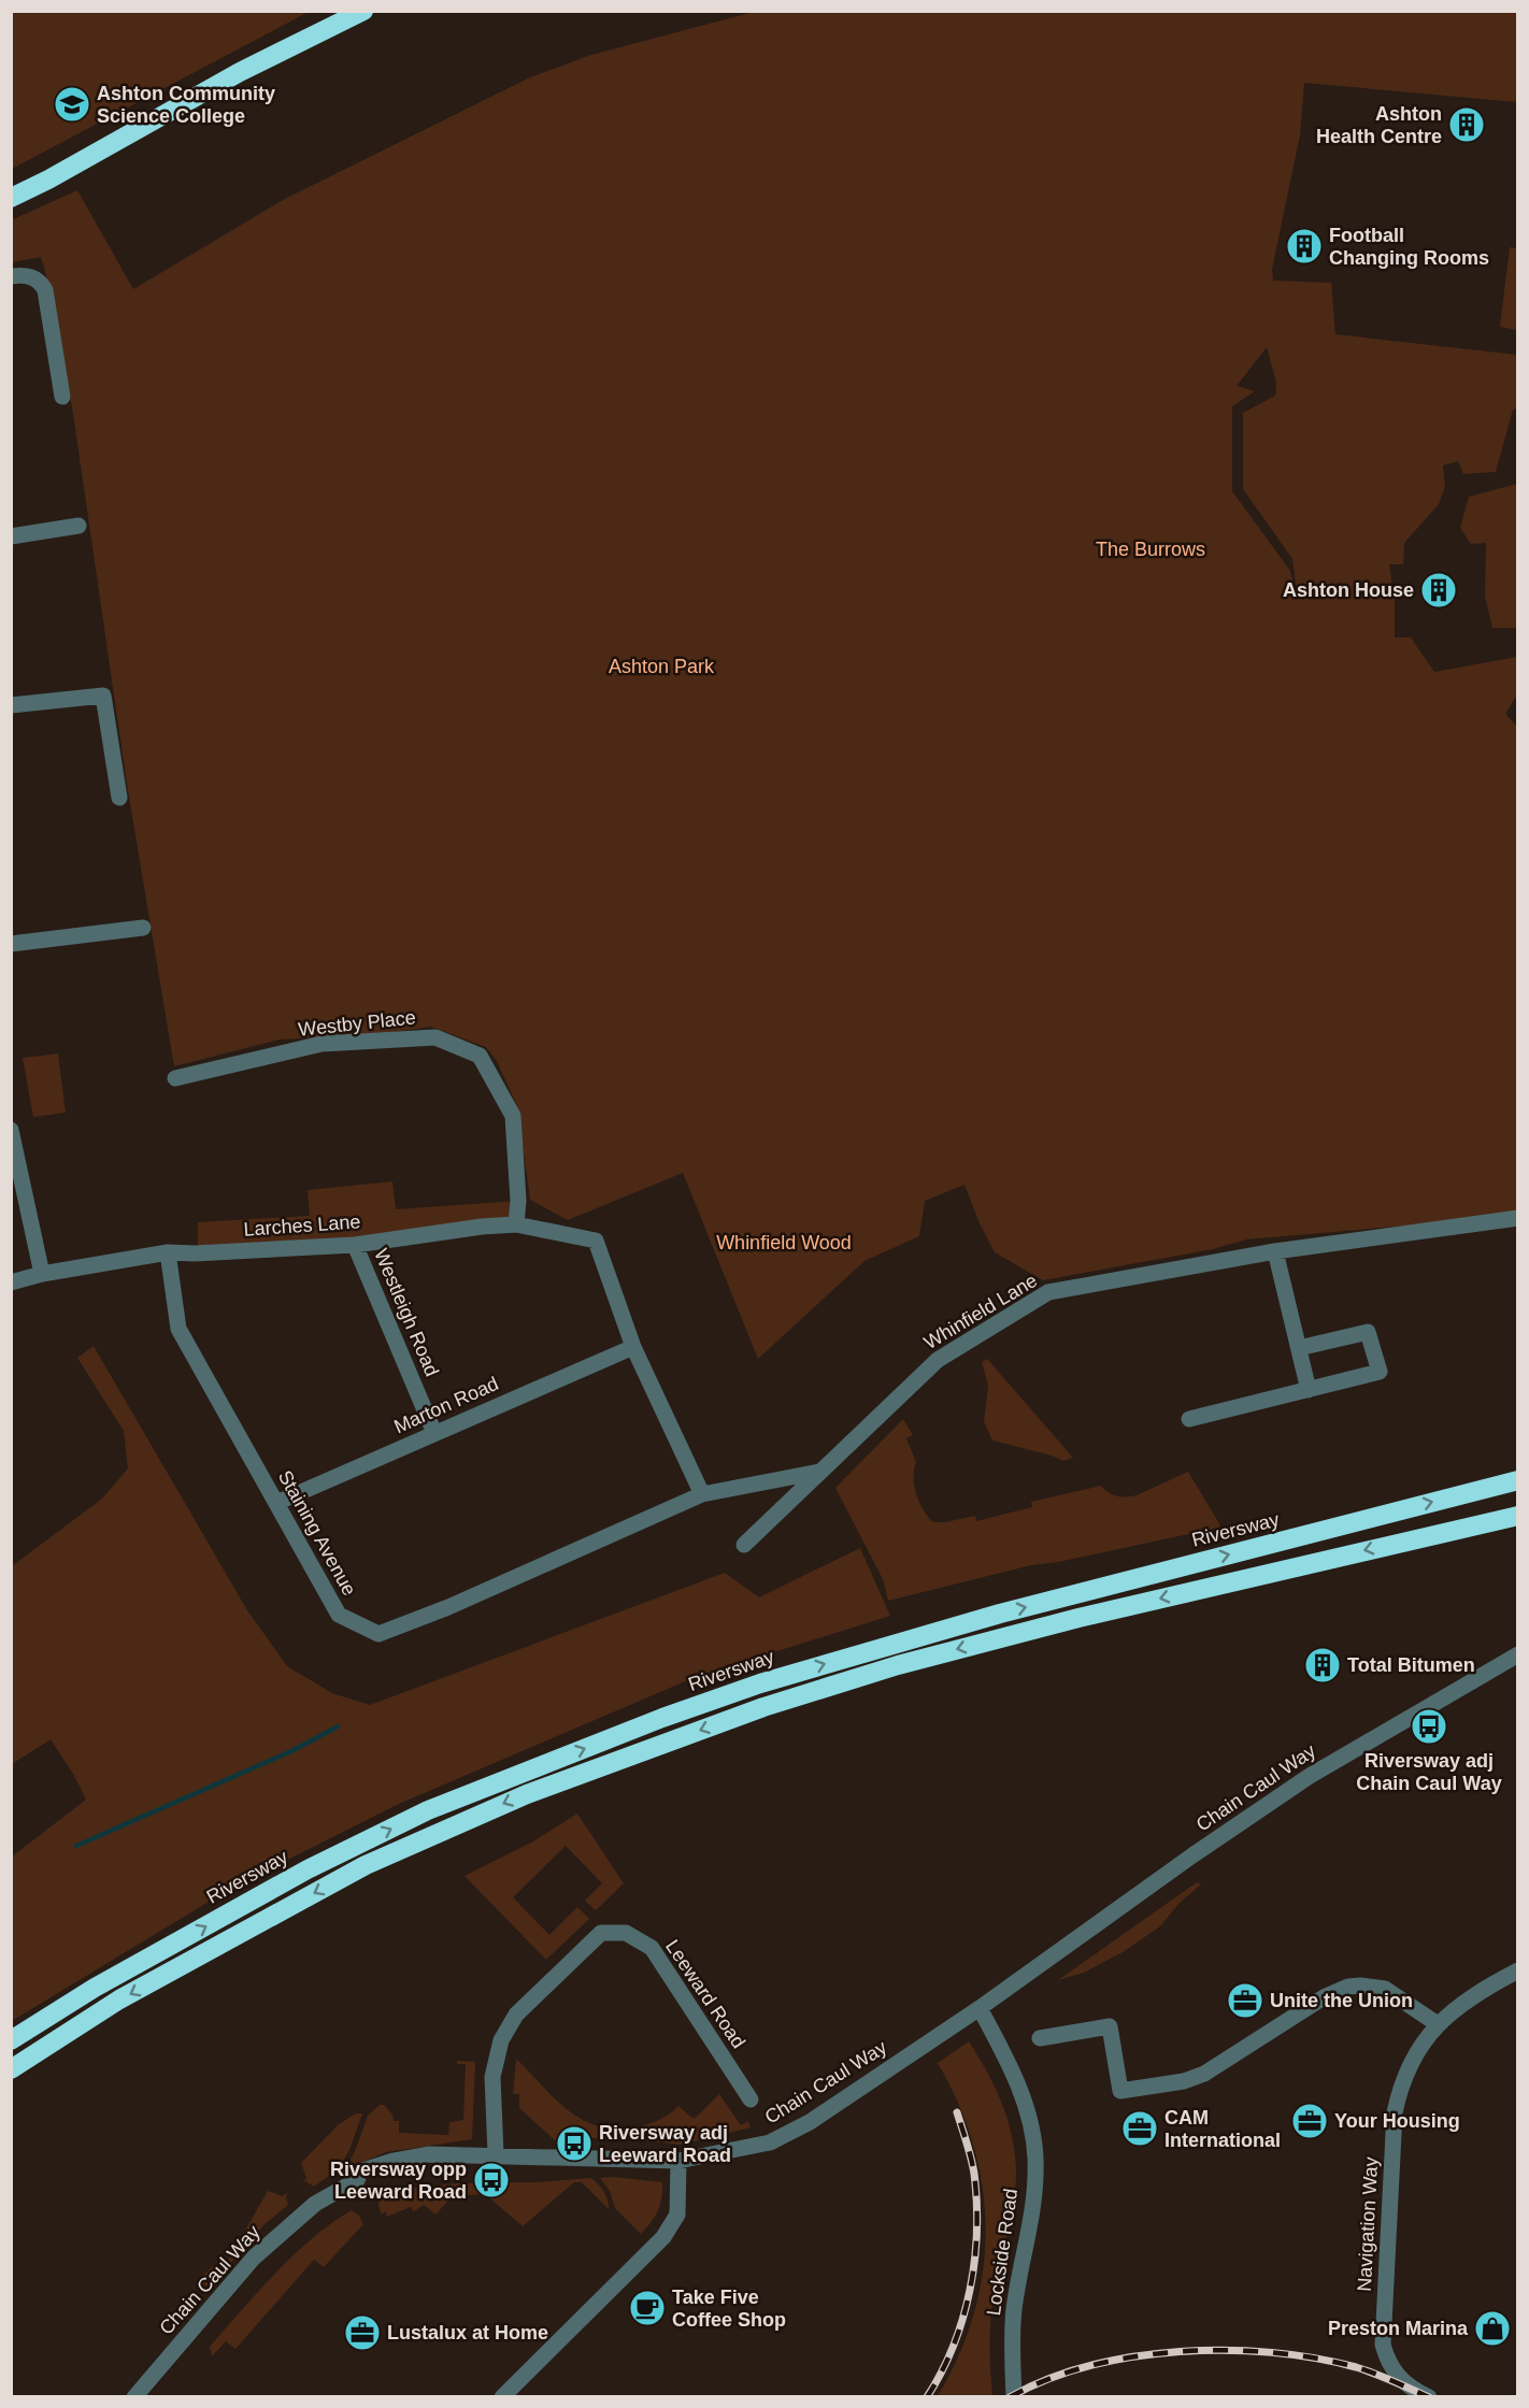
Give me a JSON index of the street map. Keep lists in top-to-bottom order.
{
  "streets": {
    "highway": ["Riversway"],
    "street": [
      "Westby Place",
      "Larches Lane",
      "Whinfield Lane",
      "Westleigh Road",
      "Marton Road",
      "Staining Avenue",
      "Chain Caul Way",
      "Leeward Road",
      "Navigation Way",
      "Lockside Road"
    ]
  },
  "crossings": [
    ["Westby Place", "Larches Lane"],
    ["Larches Lane", "Westleigh Road"],
    ["Larches Lane", "Marton Road"],
    ["Larches Lane", "Staining Avenue"],
    ["Westleigh Road", "Marton Road"],
    ["Marton Road", "Staining Avenue"],
    ["Chain Caul Way", "Leeward Road"],
    ["Chain Caul Way", "Lockside Road"]
  ],
  "parks": ["The Burrows", "Ashton Park", "Whinfield Wood"],
  "places": {
    "school or university": ["Ashton Community Science College"],
    "building": [
      "Ashton Health Centre",
      "Football Changing Rooms",
      "Ashton House",
      "Total Bitumen"
    ],
    "bus stop": ["Riversway adj Chain Caul Way", "Riversway adj Leeward Road", "Riversway opp Leeward Road"],
    "office": [
      "Unite the Union",
      "Your Housing",
      "CAM International",
      "Lustalux at Home"
    ],
    "cafe": ["Take Five Coffee Shop"],
    "shop": ["Preston Marina"]
  }
}
